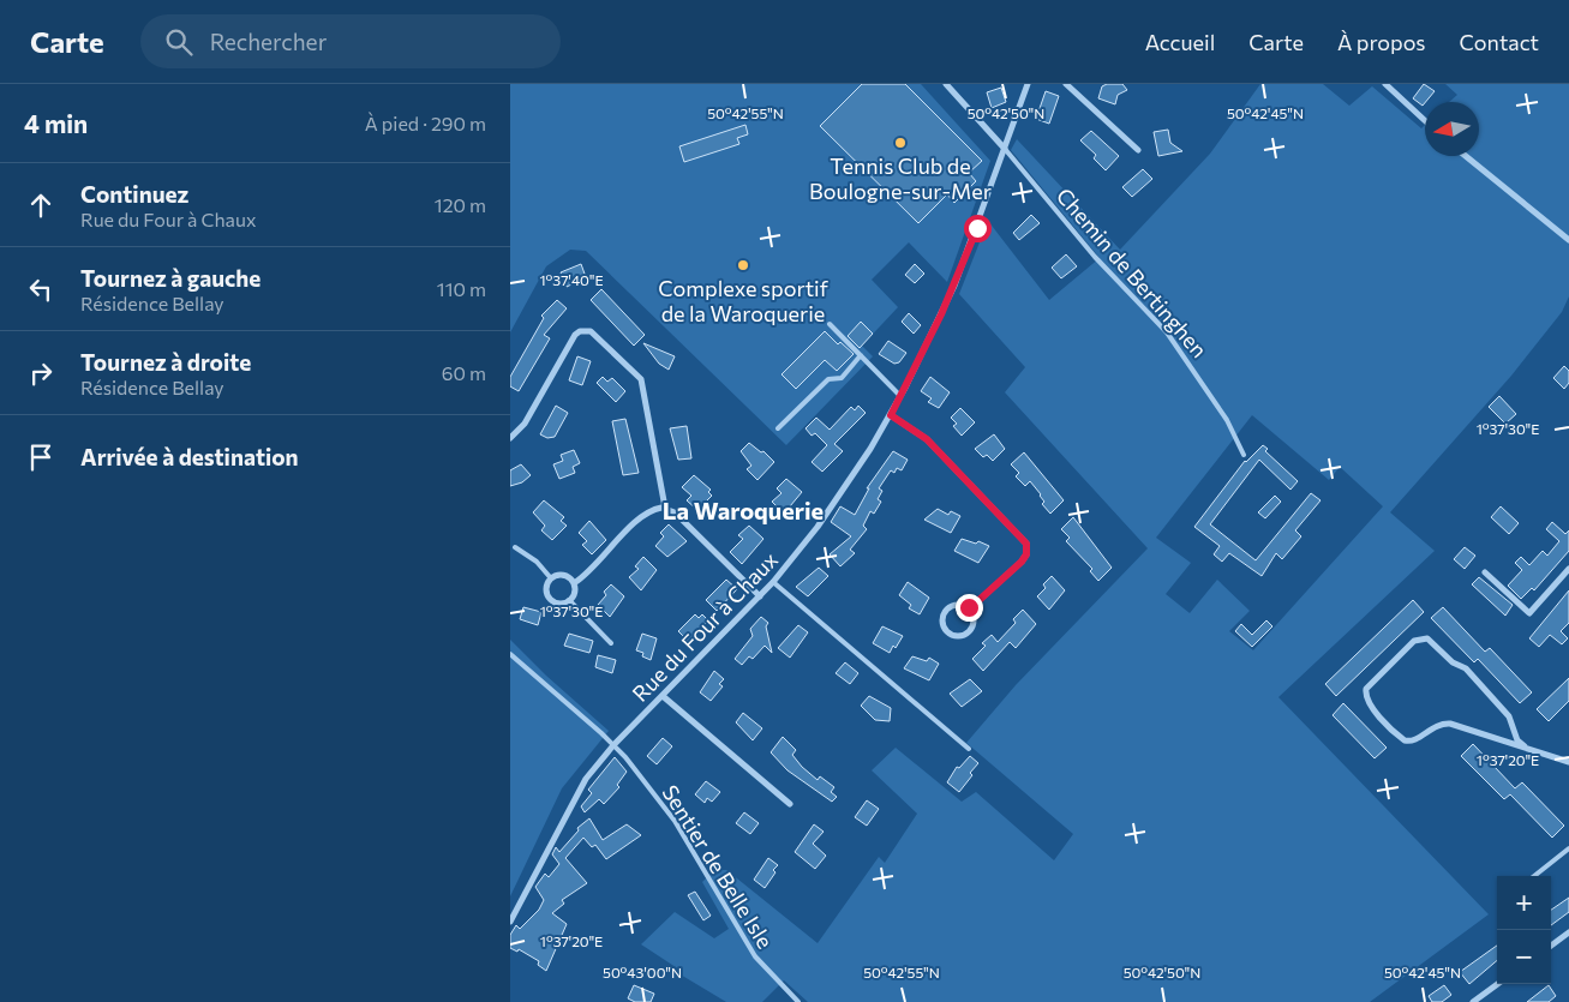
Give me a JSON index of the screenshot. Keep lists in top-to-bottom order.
{
  "streets": {
    "street": ["Rue du Four à Chaux"],
    "lane": ["Chemin de Bertinghen", "Sentier de Belle Isle"]
  },
  "crossings": [
    ["Chemin de Bertinghen", "Rue du Four à Chaux"],
    ["Rue du Four à Chaux", "Sentier de Belle Isle"]
  ],
  "districts": ["La Waroquerie"],
  "places": ["Tennis Club de Boulogne-sur-Mer", "Complexe sportif de la Waroquerie"],
  "north": "left",
  "page": {
    "header": "Carte",
    "search": "Rechercher",
    "nav": [
      "Accueil",
      "Carte",
      "À propos",
      "Contact"
    ],
    "heading": ["4 min", "À pied · 290 m"],
    "list": [
      ["Continuez", "Rue du Four à Chaux", "120 m"],
      ["Tournez à gauche", "Résidence Bellay", "110 m"],
      ["Tournez à droite", "Résidence Bellay", "60 m"],
      "Arrivée à destination"
    ],
    "map_buttons": ["+", "−"]
  },
  "coordinates": [
    "50°42'55\"N",
    "50°42'50\"N",
    "50°42'45\"N",
    "1°37'40\"E",
    "1°37'30\"E",
    "1°37'20\"E",
    "50°43'00\"N"
  ]
}
